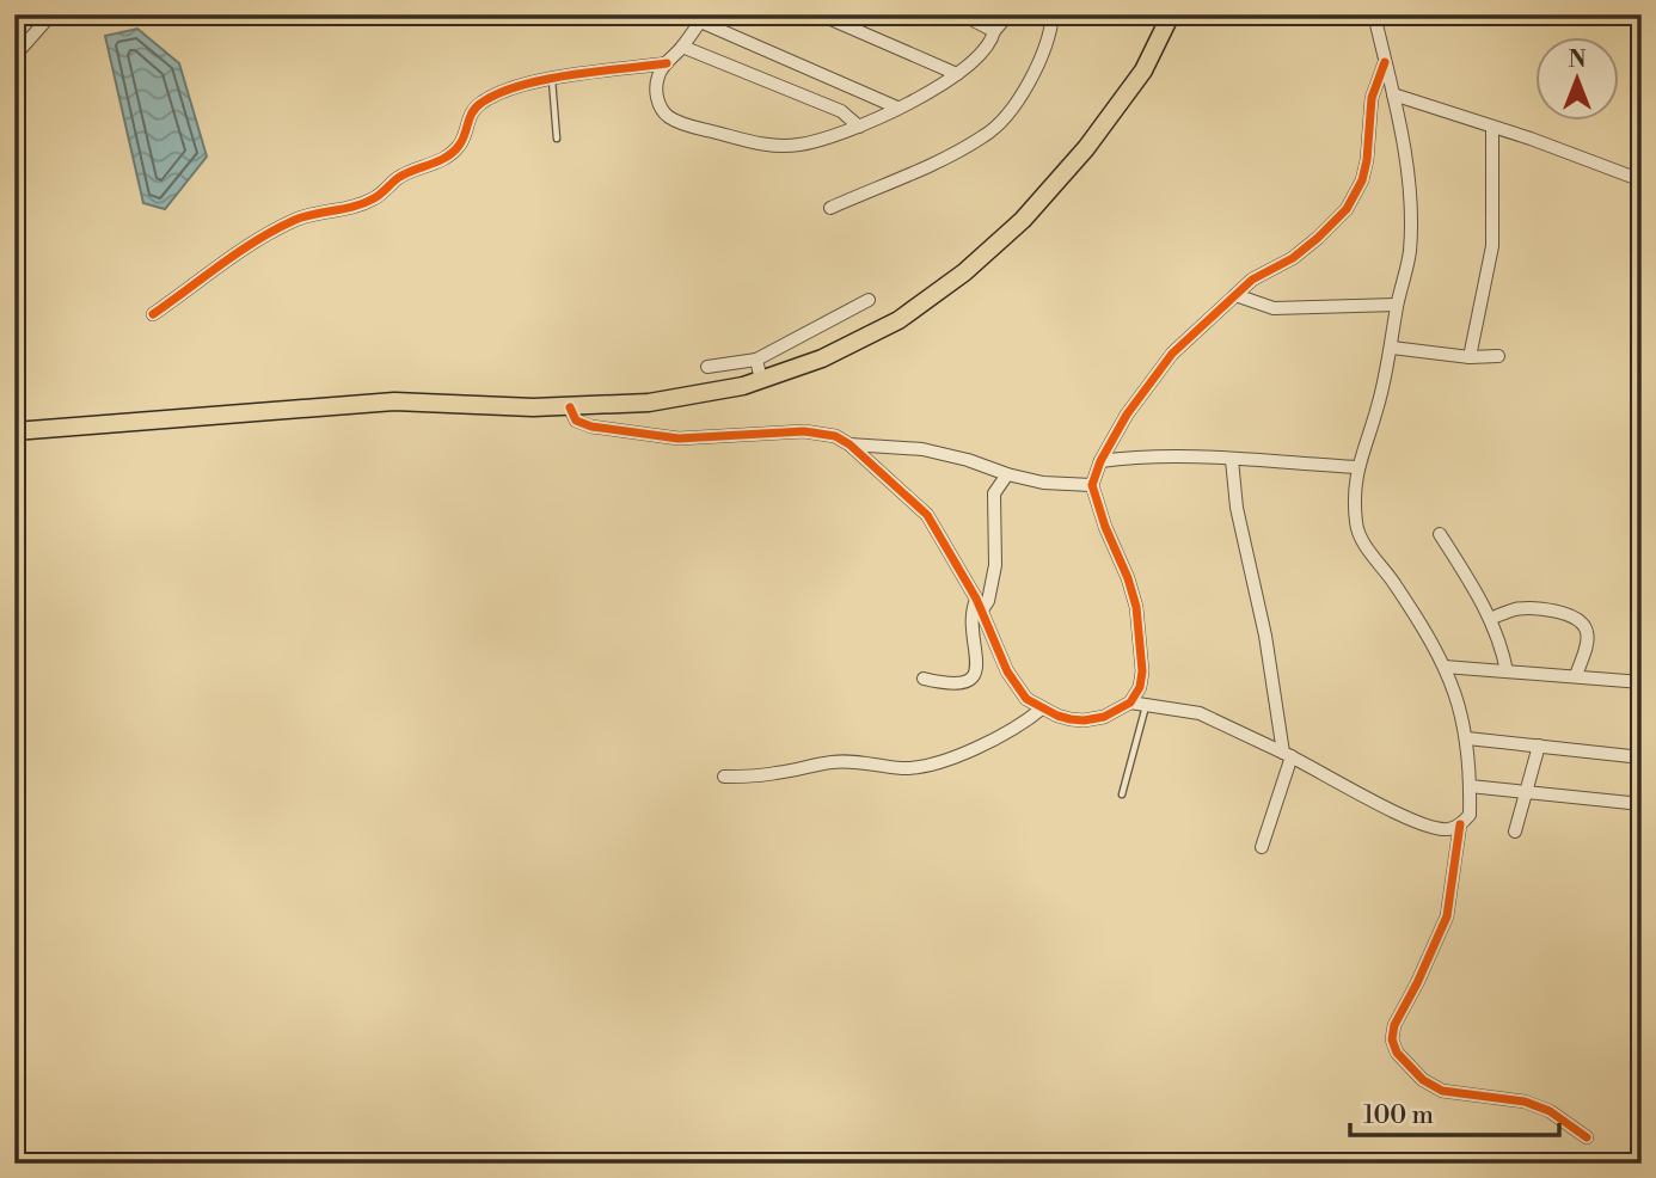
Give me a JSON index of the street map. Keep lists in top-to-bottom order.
{
  "scale_bar": "100 m",
  "north": "top"
}
